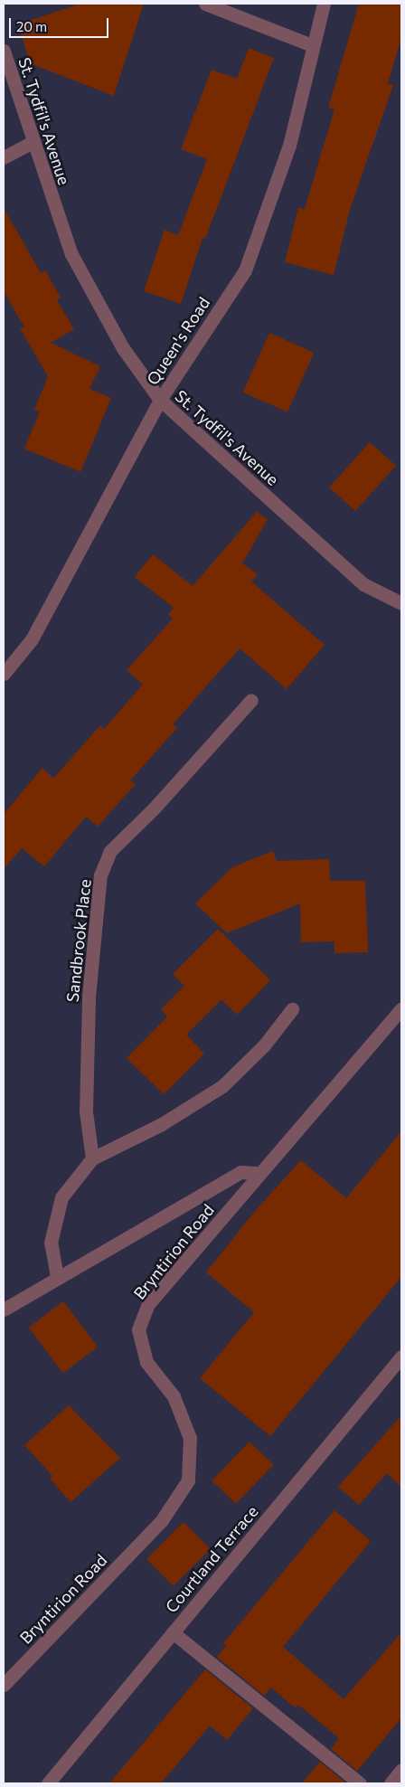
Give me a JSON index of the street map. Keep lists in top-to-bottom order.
{
  "streets": {
    "street": [
      "St. Tydfil's Avenue",
      "Queen's Road",
      "Sandbrook Place",
      "Bryntirion Road",
      "Courtland Terrace"
    ]
  },
  "crossings": [
    ["St. Tydfil's Avenue", "Queen's Road"]
  ],
  "scale_bar": "20 m"
}
